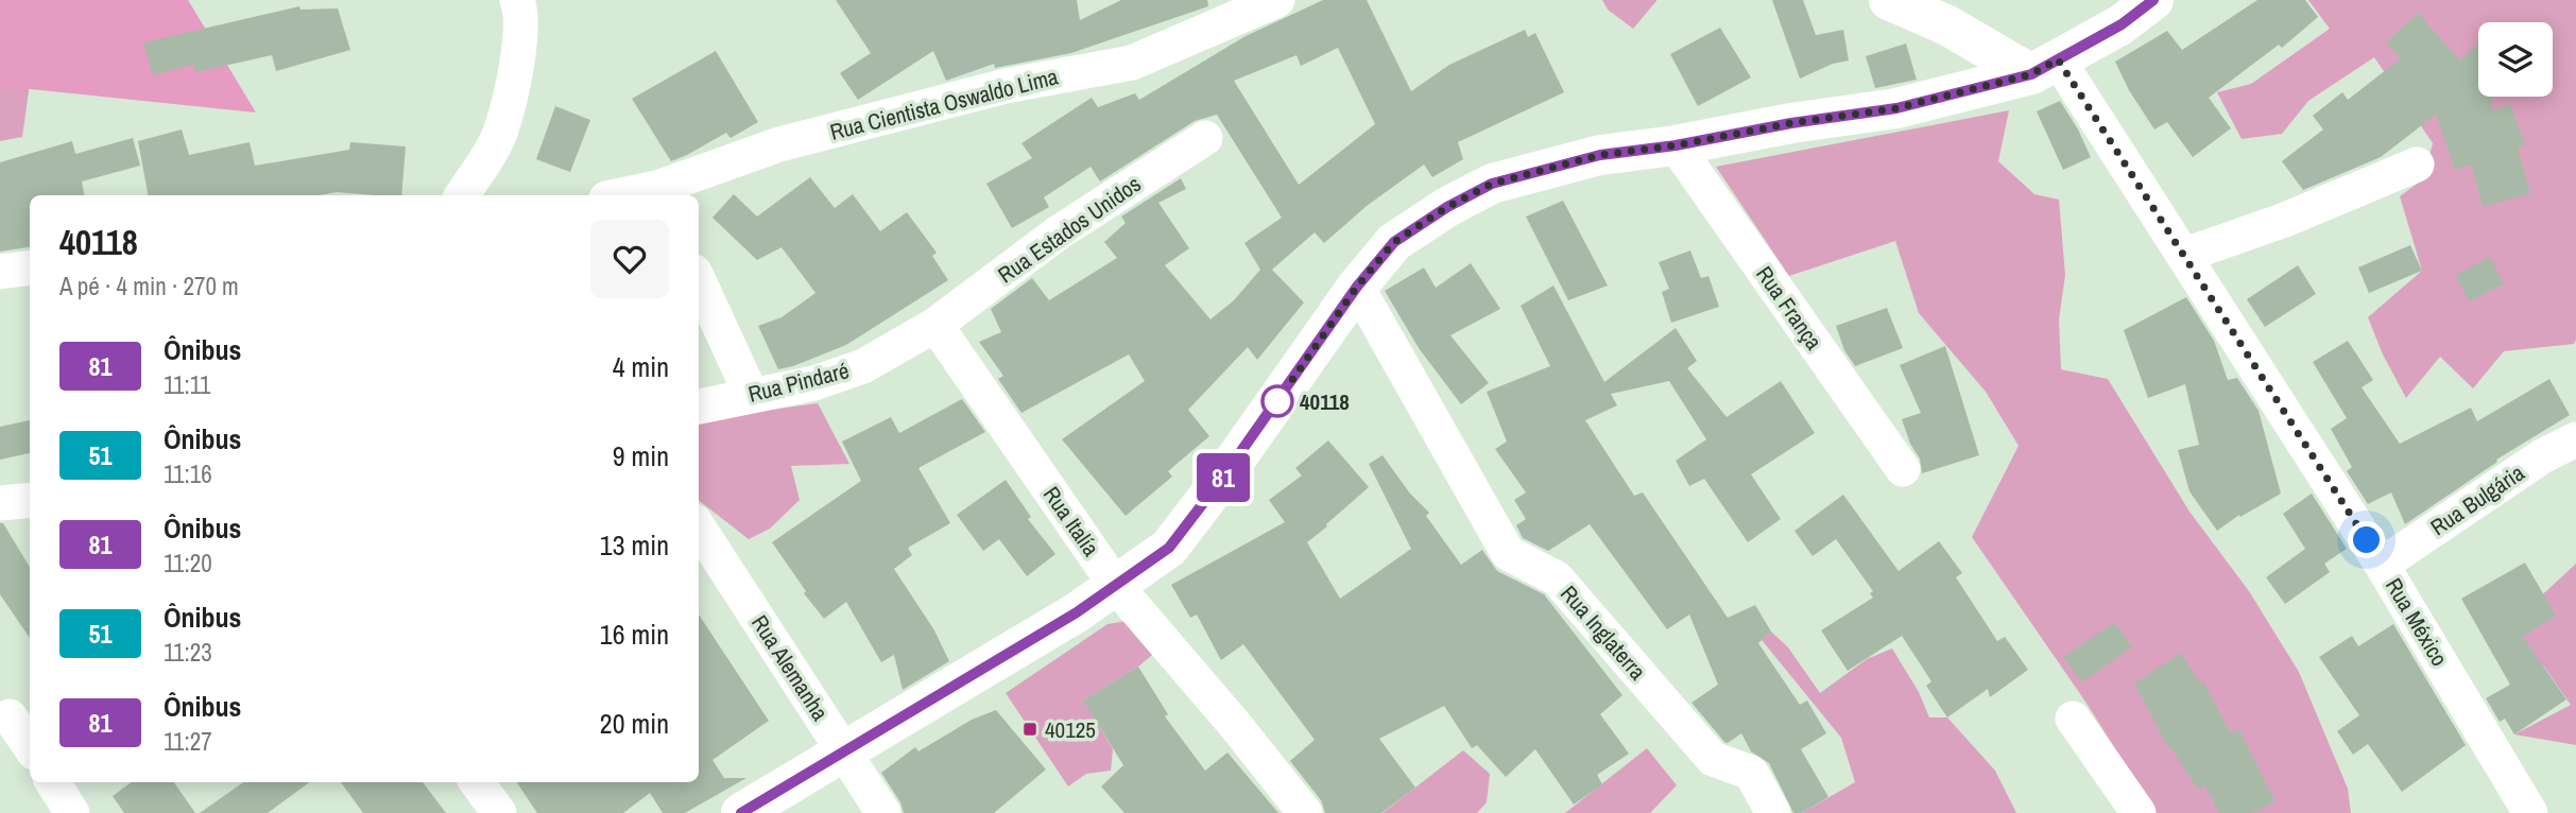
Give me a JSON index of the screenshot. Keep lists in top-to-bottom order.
{
  "streets": {
    "street": [
      "Rua Cientista Oswaldo Lima",
      "Rua Estados Unidos",
      "Rua França",
      "Rua Pindaré",
      "Rua Bulgária",
      "Rua Italía",
      "Rua México",
      "Rua Inglaterra",
      "Rua Alemanha"
    ]
  },
  "crossings": [
    ["Rua Estados Unidos", "Rua Pindaré"],
    ["Rua Estados Unidos", "Rua Italía"],
    ["Rua Pindaré", "Rua Italía"],
    ["Rua Bulgária", "Rua México"]
  ],
  "places": {
    "other": ["40118"],
    "transit": ["40125"]
  },
  "lines": ["bus line 81"],
  "page": {
    "on_map": "81",
    "heading": ["40118", "A pé · 4 min · 270 m"],
    "list": [
      {
        "mark": "81",
        "name": "Ônibus",
        "note": "11:11",
        "value": "4 min"
      },
      {
        "mark": "51",
        "name": "Ônibus",
        "note": "11:16",
        "value": "9 min"
      },
      {
        "mark": "81",
        "name": "Ônibus",
        "note": "11:20",
        "value": "13 min"
      },
      {
        "mark": "51",
        "name": "Ônibus",
        "note": "11:23",
        "value": "16 min"
      },
      {
        "mark": "81",
        "name": "Ônibus",
        "note": "11:27",
        "value": "20 min"
      }
    ]
  }
}
